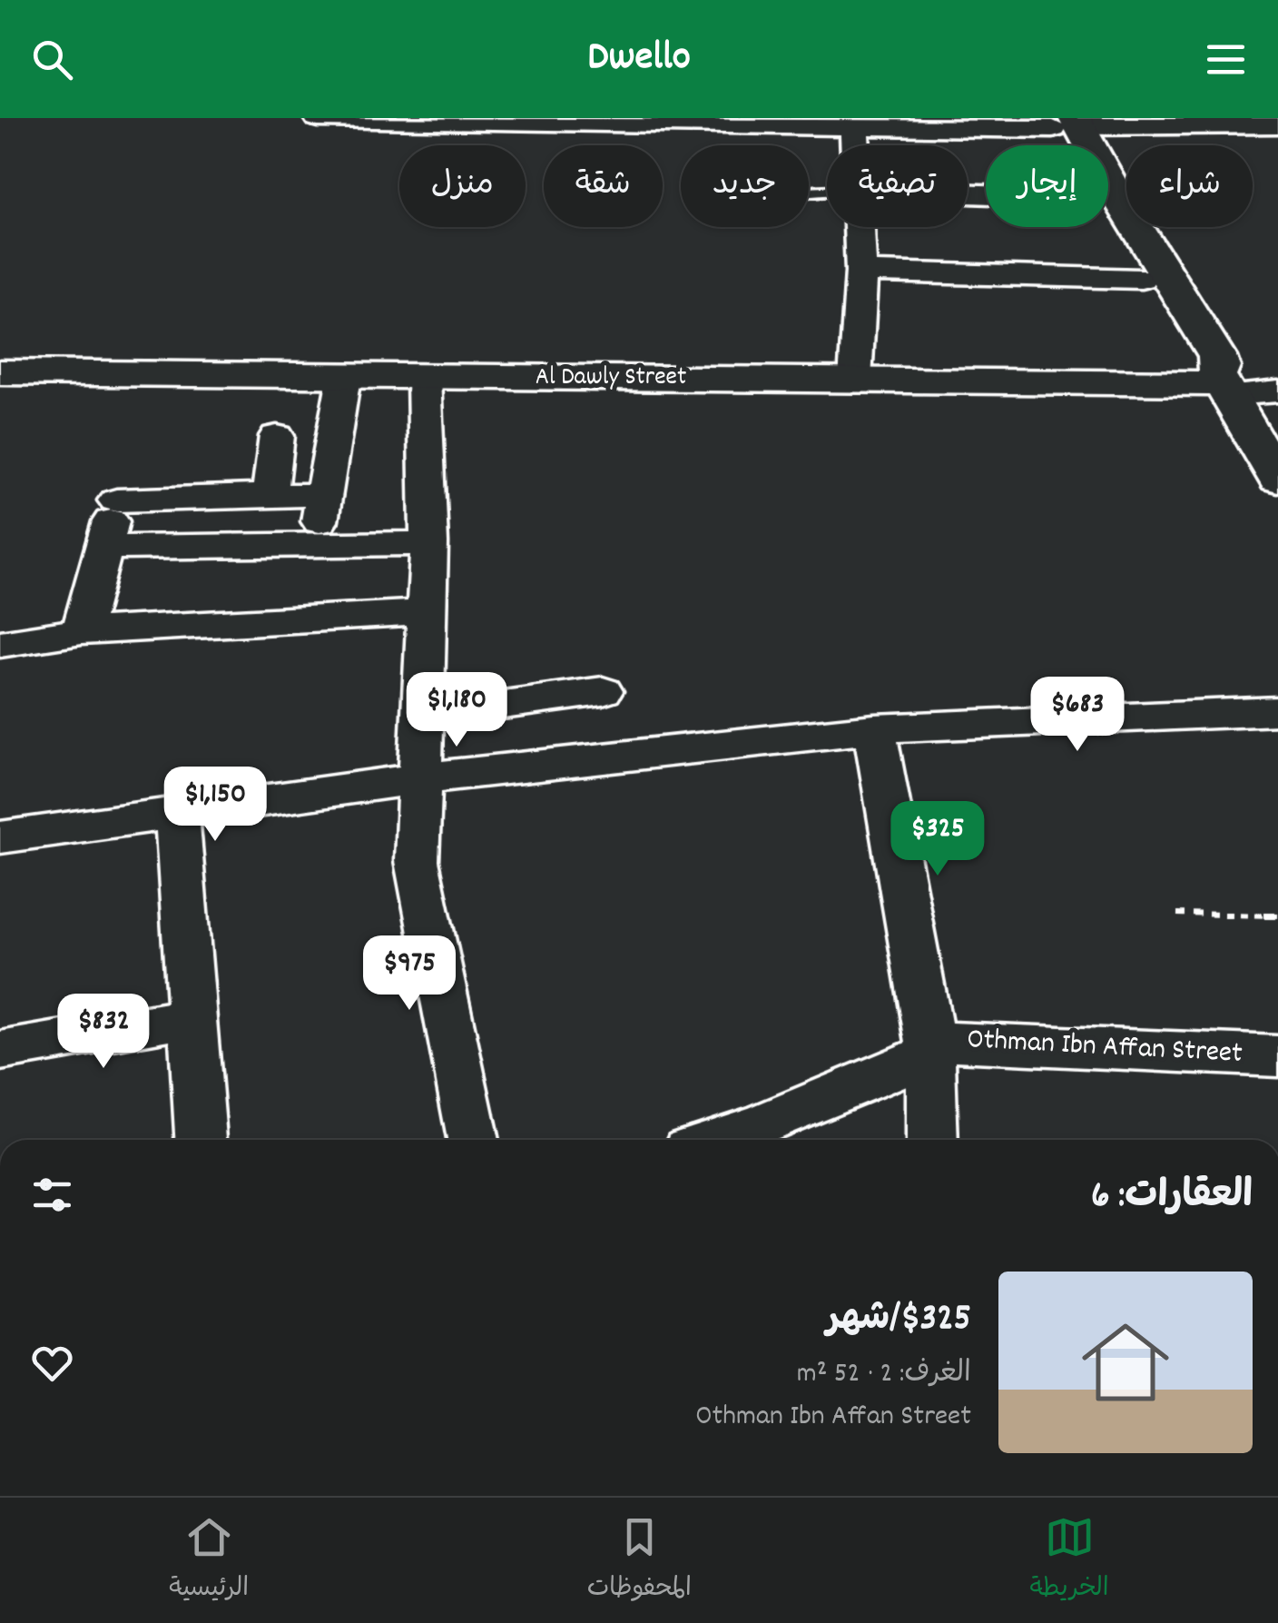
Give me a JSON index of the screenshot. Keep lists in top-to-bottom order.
{
  "streets": {
    "street": ["Al Dawly Street", "Othman Ibn Affan Street"]
  },
  "page": {
    "header": "Dwello",
    "chip": [
      "شراء",
      "إيجار",
      "تصفية",
      "جديد",
      "شقة",
      "منزل"
    ],
    "price": [
      "$1,180",
      "$683",
      "$1,150",
      "$325",
      "$975",
      "$832"
    ],
    "heading": "العقارات: 6",
    "list": [
      {
        "name": "$325/شهر",
        "note": "الغرف: 2 · 52 m² · Othman Ibn Affan Street"
      }
    ],
    "tabs": ["الخريطة", "المحفوظات", "الرئيسية"]
  }
}
